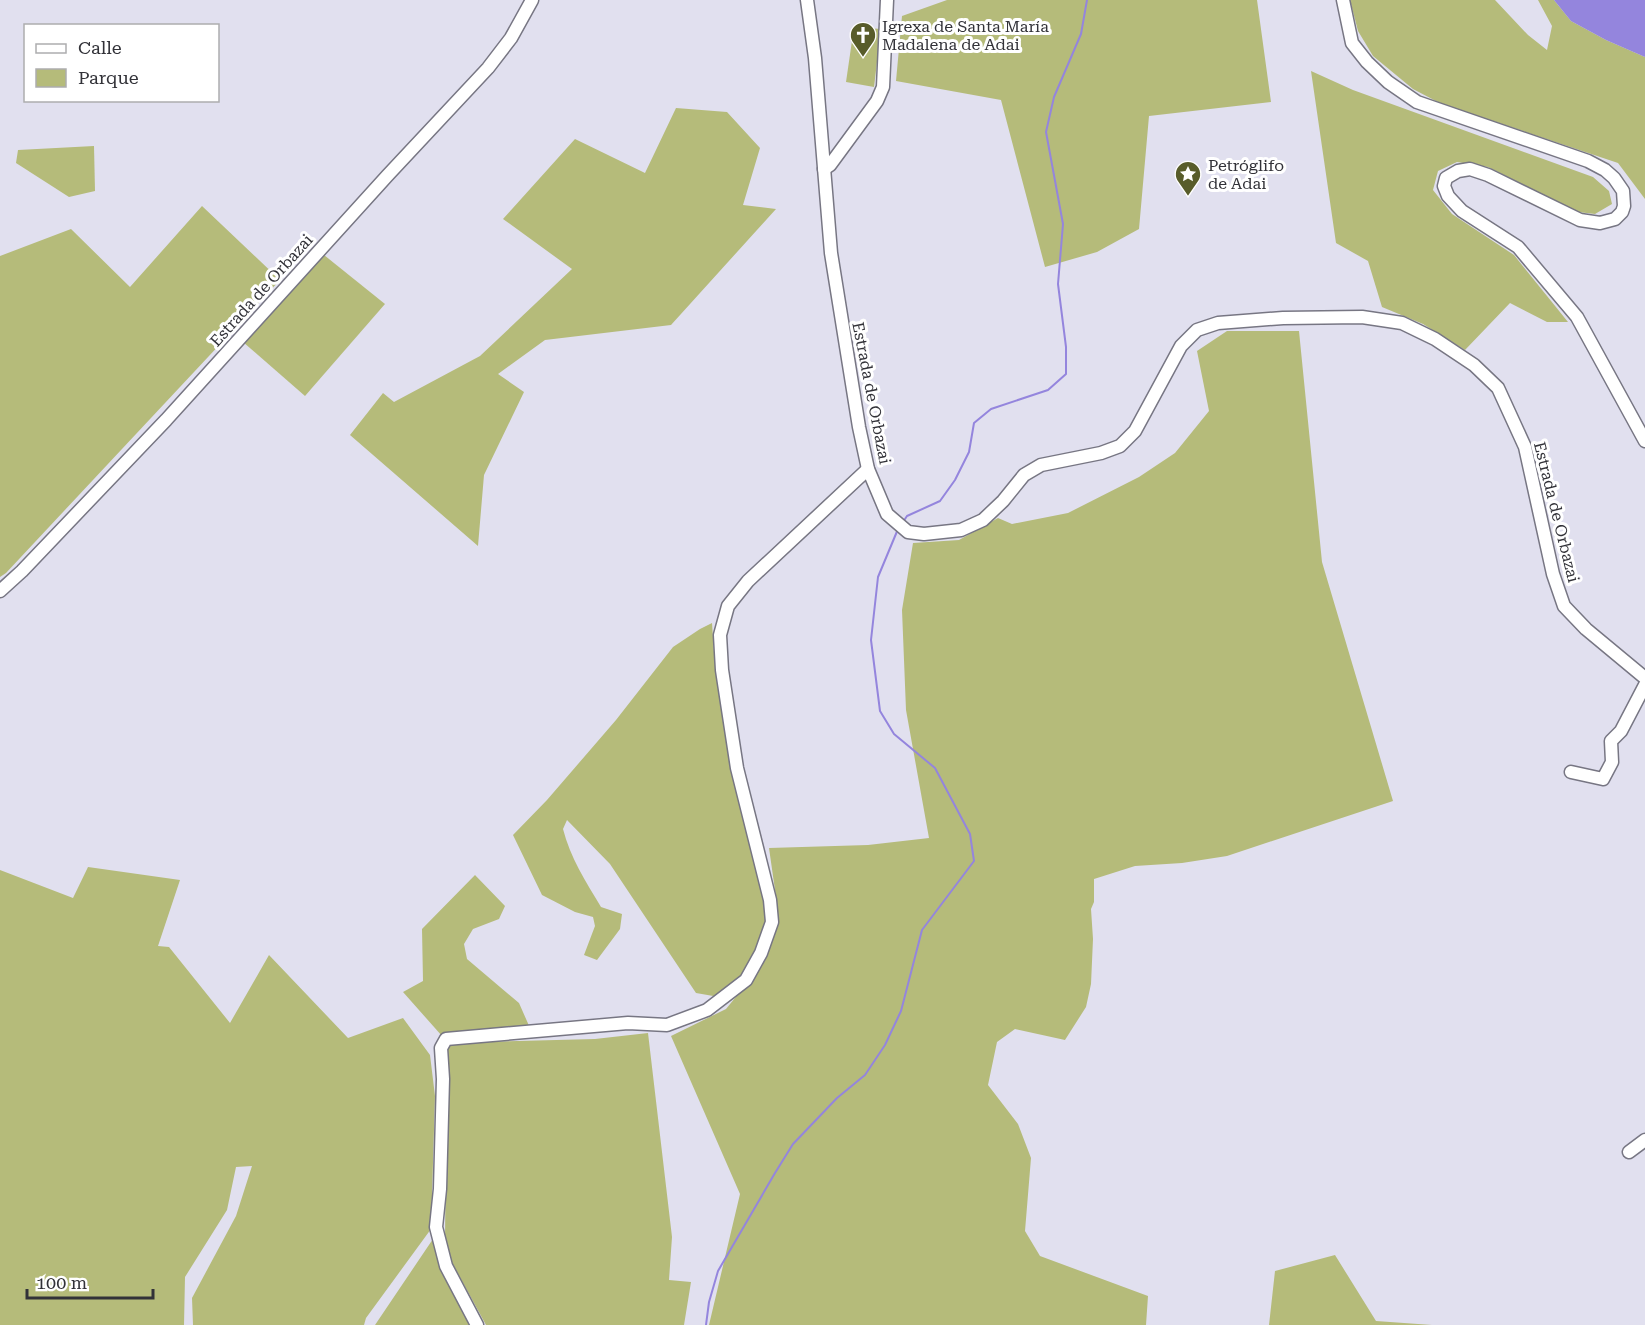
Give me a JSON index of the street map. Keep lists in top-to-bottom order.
{
  "streets": {
    "street": ["Estrada de Orbazai"]
  },
  "places": {
    "church": ["Igrexa de Santa María Madalena de Adai"],
    "place": ["Petróglifo de Adai"]
  },
  "legend": ["Calle", "Parque"],
  "scale_bar": "100 m"
}
